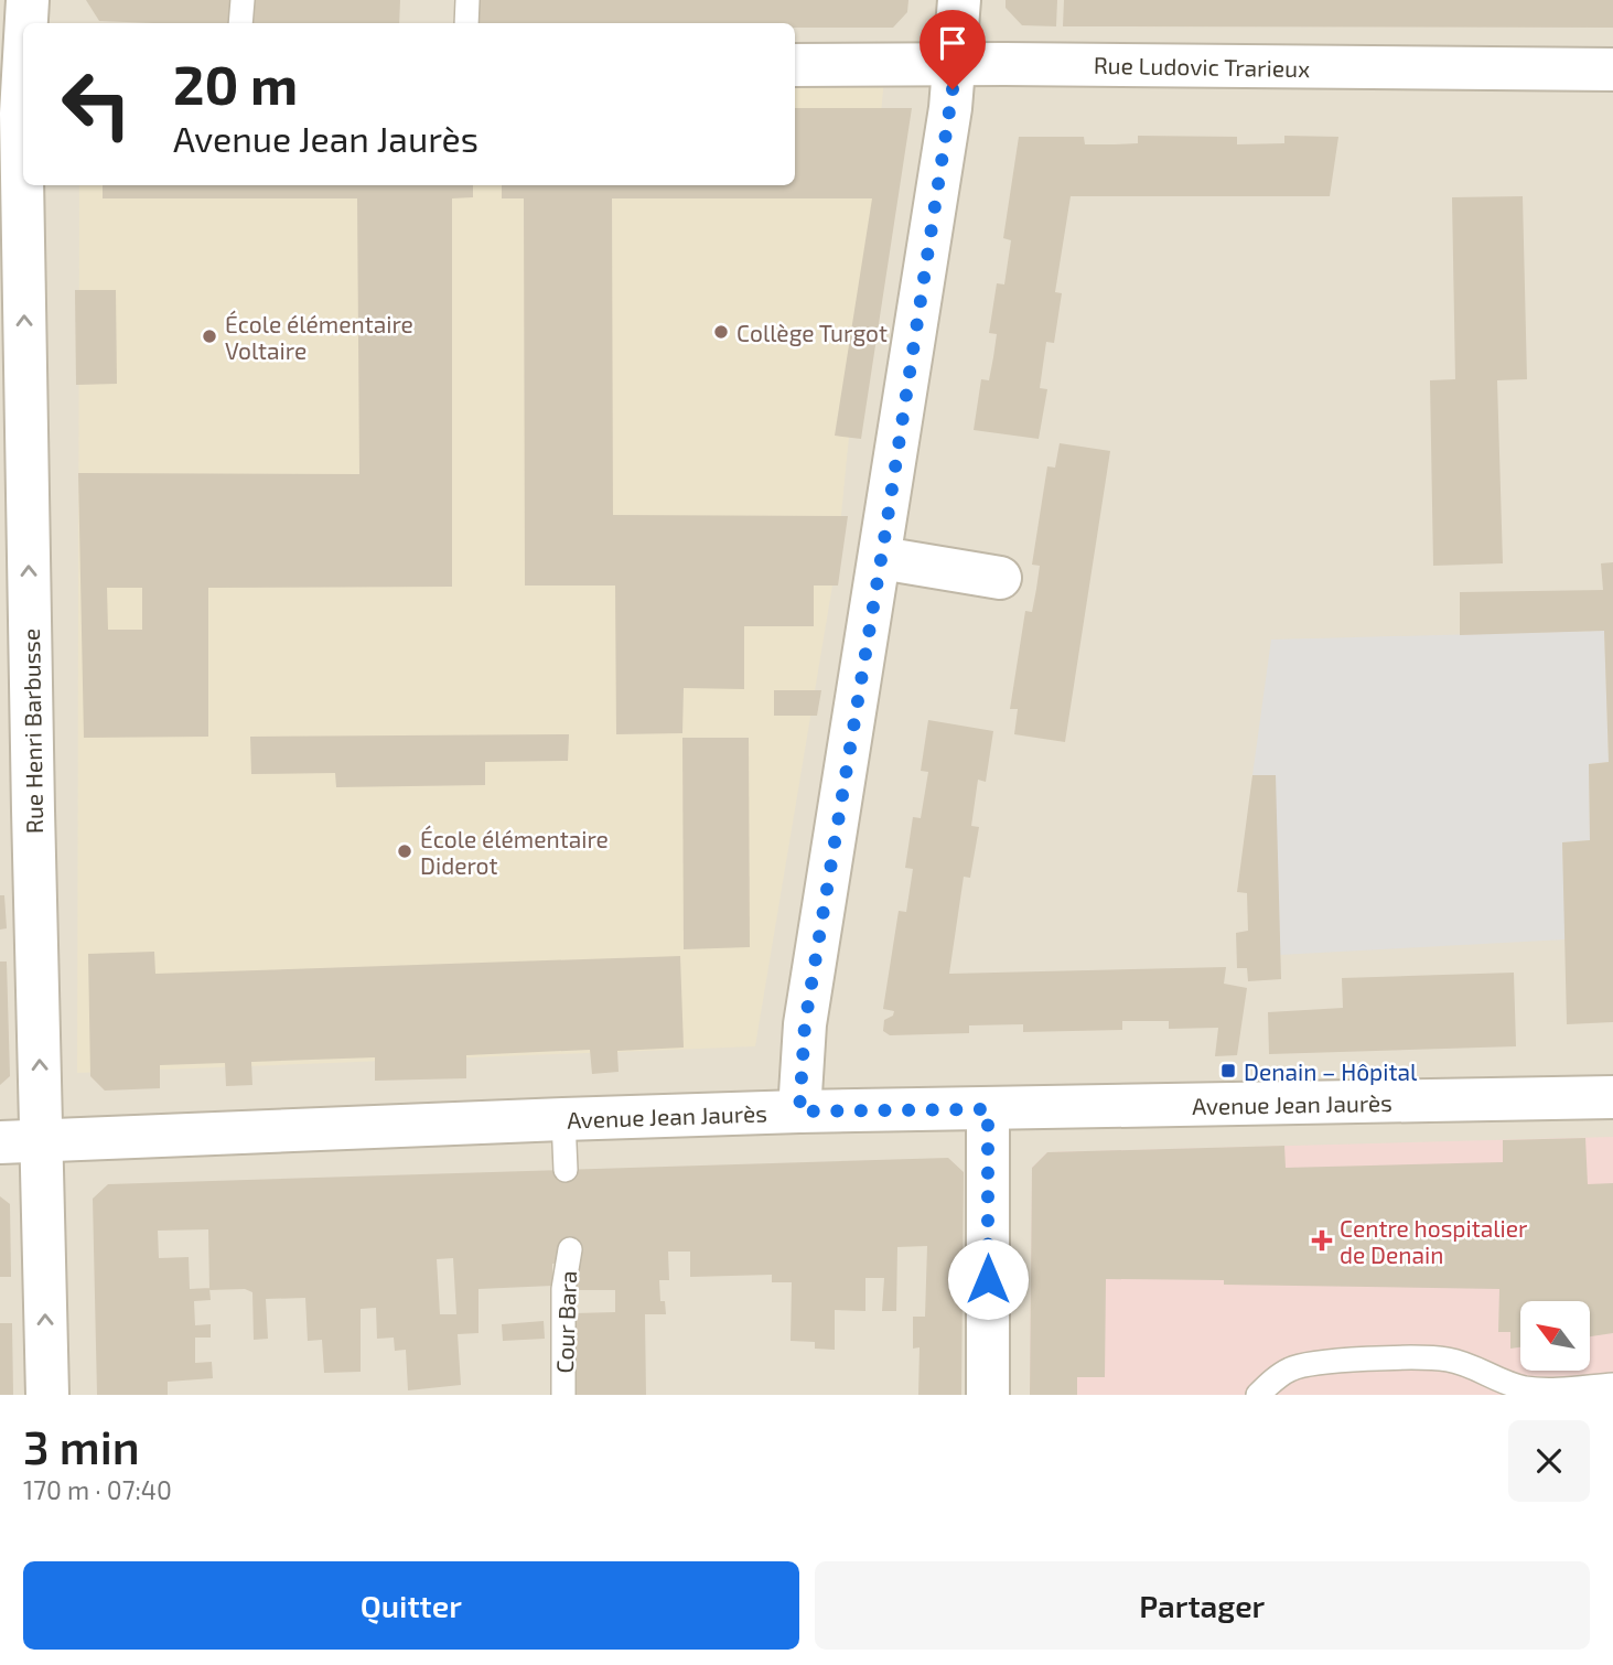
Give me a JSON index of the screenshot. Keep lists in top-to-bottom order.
{
  "streets": {
    "street": ["Rue Ludovic Trarieux", "Rue Henri Barbusse", "Avenue Jean Jaurès"],
    "lane": ["Cour Bara"]
  },
  "crossings": [
    ["Rue Henri Barbusse", "Avenue Jean Jaurès"]
  ],
  "one_way": ["Rue Henri Barbusse"],
  "places": {
    "other": ["Collège Turgot", "École élémentaire Voltaire", "École élémentaire Diderot"],
    "transit": ["Denain – Hôpital"],
    "health": ["Centre hospitalier de Denain"]
  },
  "north": "top left",
  "page": {
    "turn": ["20 m", "Avenue Jean Jaurès"],
    "heading": ["3 min", "170 m · 07:40"],
    "buttons": ["Quitter", "Partager"]
  }
}
